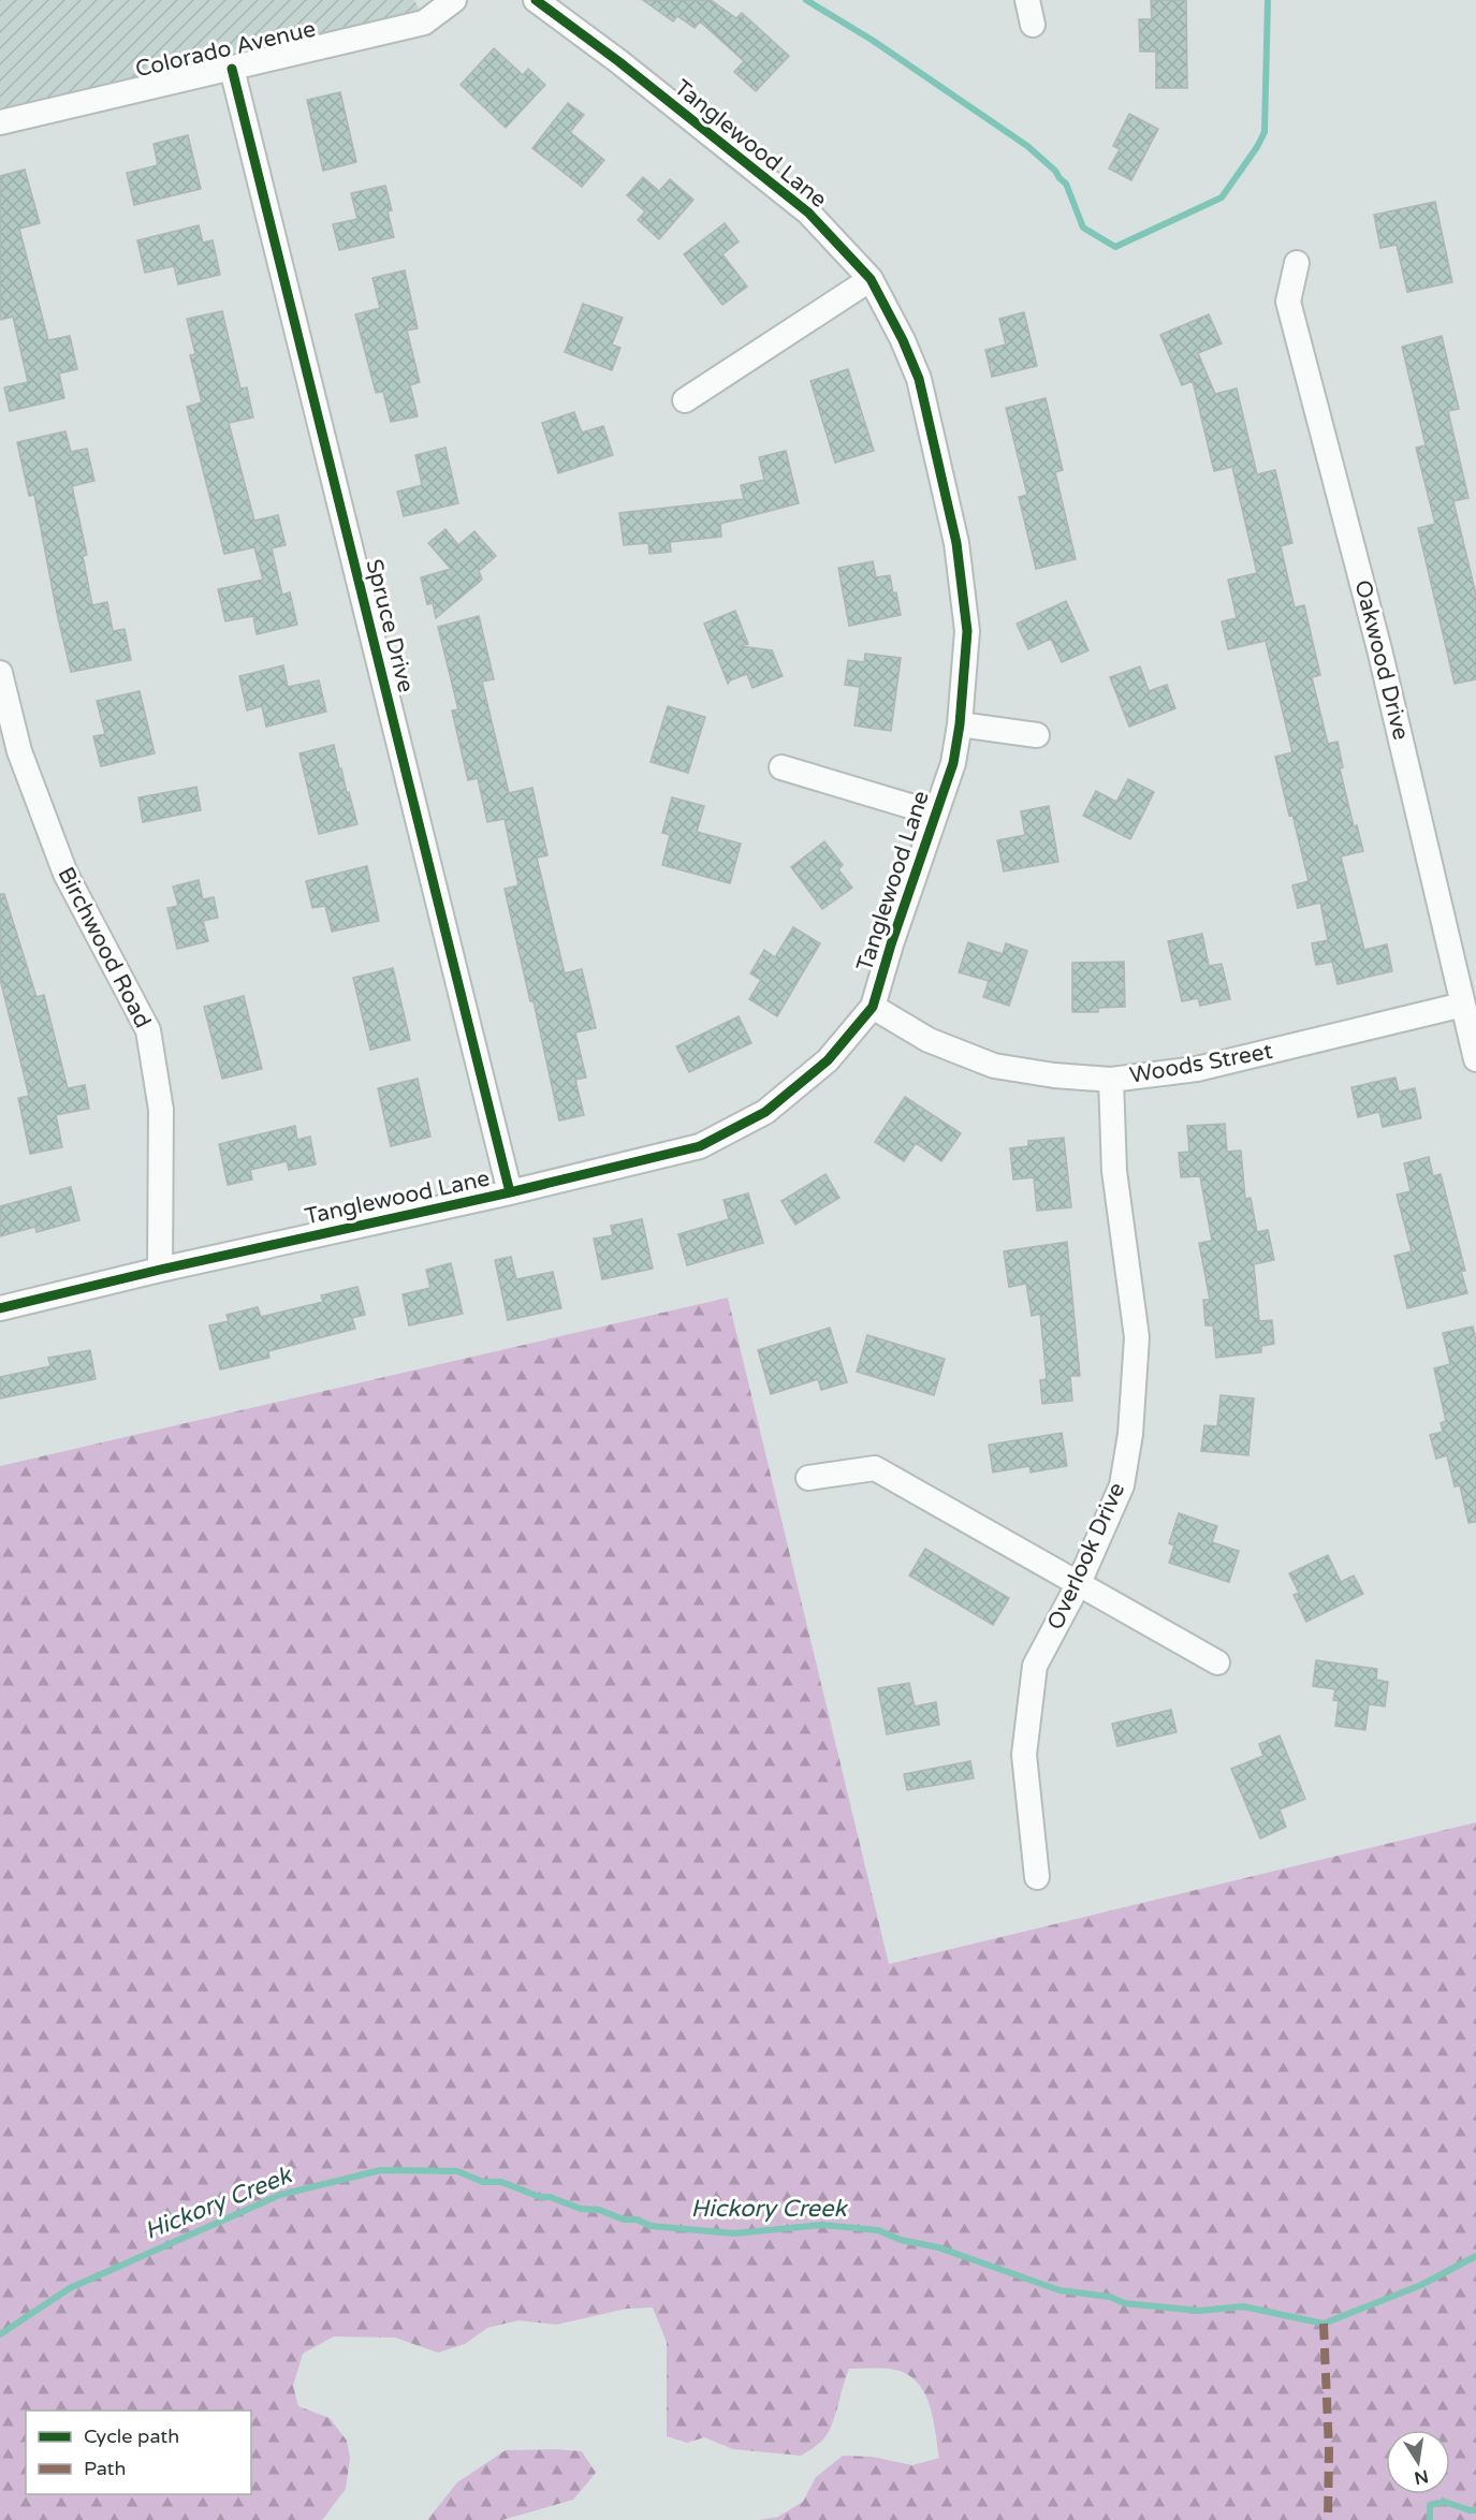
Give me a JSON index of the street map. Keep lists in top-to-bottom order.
{
  "streets": {
    "street": [
      "Colorado Avenue",
      "Tanglewood Lane",
      "Spruce Drive",
      "Oakwood Drive",
      "Birchwood Road",
      "Woods Street",
      "Overlook Drive"
    ]
  },
  "crossings": [
    ["Colorado Avenue", "Spruce Drive"],
    ["Tanglewood Lane", "Spruce Drive"],
    ["Tanglewood Lane", "Birchwood Road"],
    ["Tanglewood Lane", "Woods Street"],
    ["Oakwood Drive", "Woods Street"],
    ["Woods Street", "Overlook Drive"]
  ],
  "water": ["Hickory Creek"],
  "legend": ["Cycle path", "Path"],
  "north": "bottom"
}
